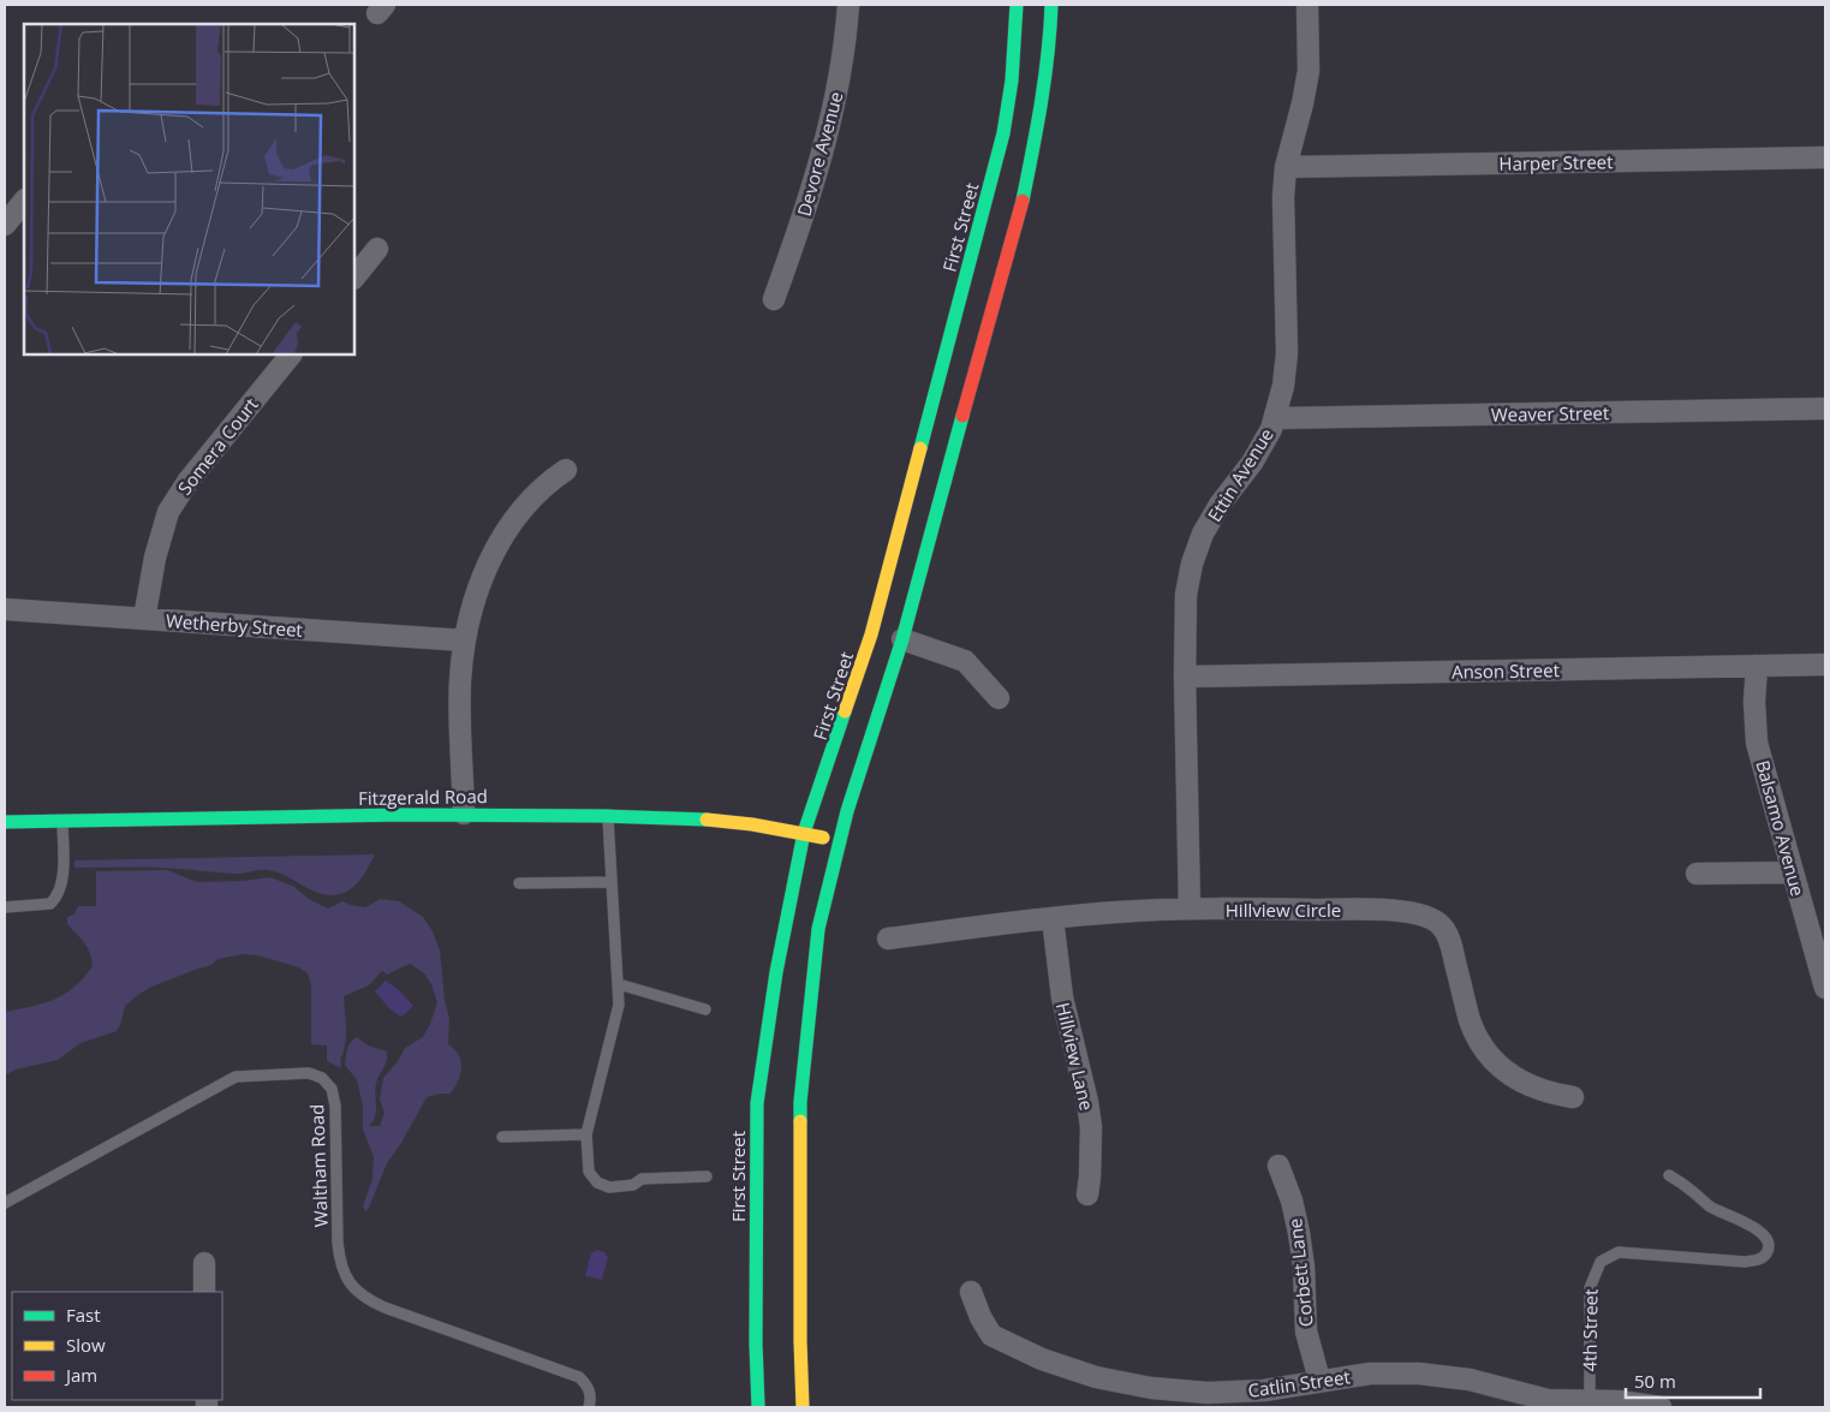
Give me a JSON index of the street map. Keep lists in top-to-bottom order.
{
  "streets": {
    "main road": ["First Street", "Fitzgerald Road"],
    "street": [
      "Devore Avenue",
      "Harper Street",
      "Weaver Street",
      "Somera Court",
      "Ettin Avenue",
      "Wetherby Street",
      "Anson Street",
      "Balsamo Avenue",
      "Hillview Circle",
      "Hillview Lane",
      "Corbett Lane",
      "Catlin Street"
    ],
    "lane": ["Waltham Road", "4th Street"]
  },
  "crossings": [
    ["Harper Street", "Ettin Avenue"],
    ["First Street", "Fitzgerald Road"],
    ["Weaver Street", "Ettin Avenue"],
    ["Somera Court", "Wetherby Street"],
    ["Ettin Avenue", "Anson Street"],
    ["Ettin Avenue", "Hillview Circle"],
    ["Anson Street", "Balsamo Avenue"],
    ["Hillview Circle", "Hillview Lane"],
    ["Corbett Lane", "Catlin Street"],
    ["4th Street", "Catlin Street"]
  ],
  "legend": ["Fast", "Slow", "Jam"],
  "scale_bar": "50 m"
}
